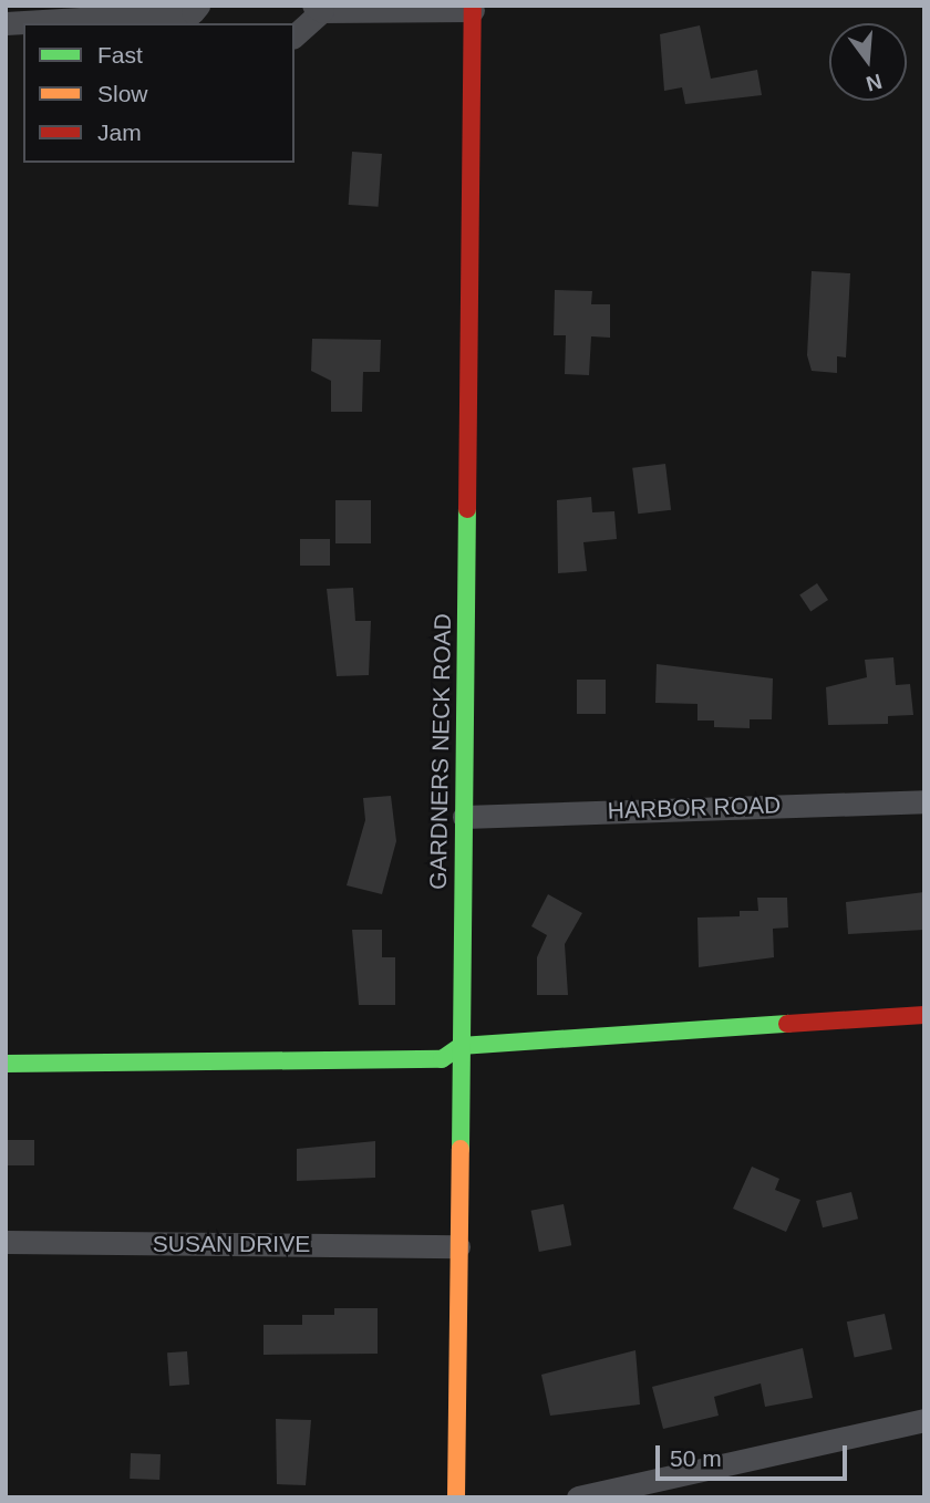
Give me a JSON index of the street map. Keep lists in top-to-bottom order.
{
  "streets": {
    "street": ["GARDNERS NECK ROAD", "HARBOR ROAD", "SUSAN DRIVE"]
  },
  "crossings": [
    ["GARDNERS NECK ROAD", "HARBOR ROAD"],
    ["GARDNERS NECK ROAD", "SUSAN DRIVE"]
  ],
  "legend": ["Fast", "Slow", "Jam"],
  "scale_bar": "50 m",
  "north": "bottom"
}
